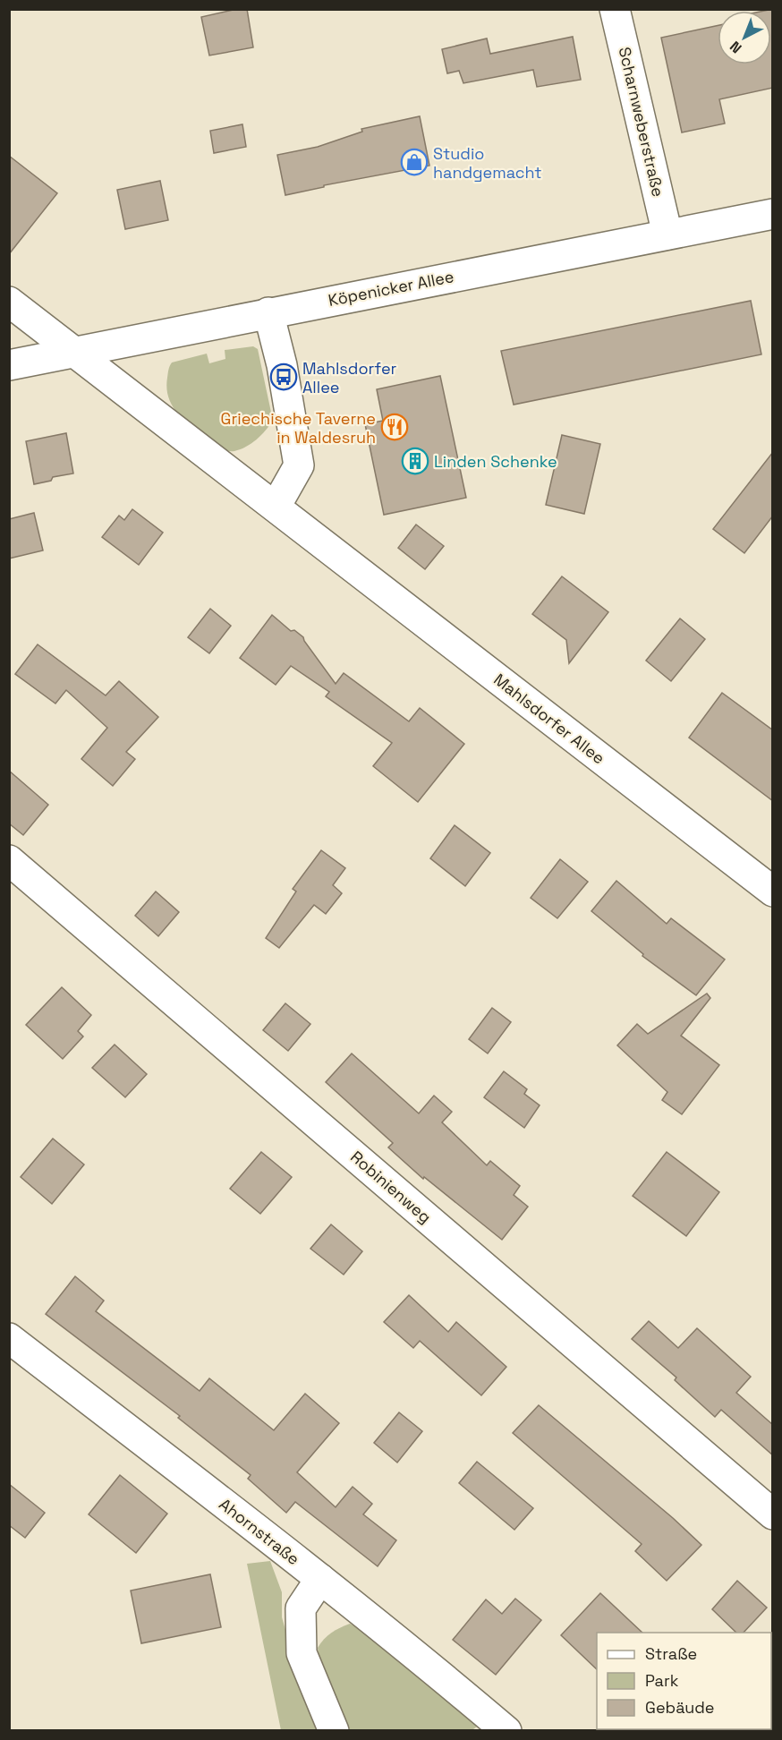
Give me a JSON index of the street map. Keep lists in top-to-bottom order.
{
  "streets": {
    "street": [
      "Scharnweberstraße",
      "Köpenicker Allee",
      "Mahlsdorfer Allee",
      "Robinienweg",
      "Ahornstraße"
    ]
  },
  "crossings": [
    ["Scharnweberstraße", "Köpenicker Allee"],
    ["Köpenicker Allee", "Mahlsdorfer Allee"]
  ],
  "places": {
    "shop": ["Studio handgemacht"],
    "bus stop": ["Mahlsdorfer Allee"],
    "restaurant": ["Griechische Taverne in Waldesruh"],
    "building": ["Linden Schenke"]
  },
  "legend": ["Straße", "Park", "Gebäude"],
  "north": "bottom left"
}
